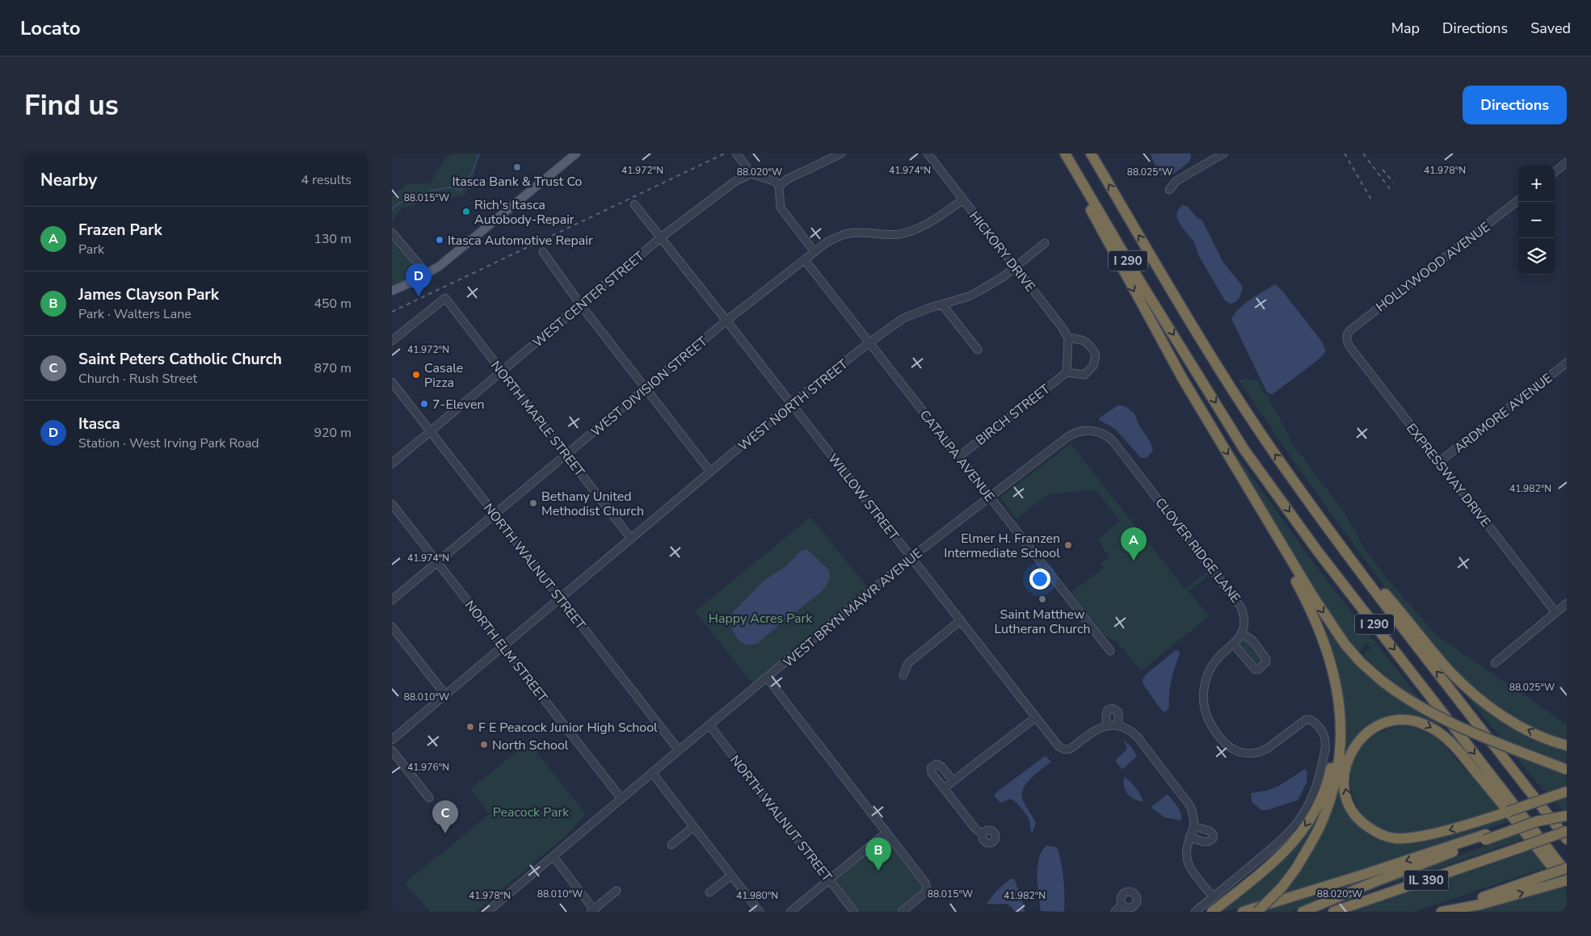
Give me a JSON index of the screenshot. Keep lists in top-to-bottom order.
{
  "streets": {
    "highway": ["I 290", "IL 390"],
    "street": [
      "HICKORY DRIVE",
      "HOLLYWOOD AVENUE",
      "WEST CENTER STREET",
      "WEST DIVISION STREET",
      "WEST NORTH STREET",
      "ARDMORE AVENUE",
      "BIRCH STREET",
      "NORTH MAPLE STREET",
      "CATALPA AVENUE",
      "EXPRESSWAY DRIVE",
      "WILLOW STREET",
      "CLOVER RIDGE LANE",
      "NORTH WALNUT STREET",
      "WEST BRYN MAWR AVENUE",
      "NORTH ELM STREET"
    ]
  },
  "crossings": [
    ["HICKORY DRIVE", "WEST NORTH STREET"],
    ["HOLLYWOOD AVENUE", "EXPRESSWAY DRIVE"],
    ["WEST CENTER STREET", "NORTH MAPLE STREET"],
    ["WEST CENTER STREET", "WILLOW STREET"],
    ["WEST CENTER STREET", "NORTH WALNUT STREET"],
    ["WEST DIVISION STREET", "NORTH MAPLE STREET"],
    ["WEST DIVISION STREET", "CATALPA AVENUE"],
    ["WEST DIVISION STREET", "WILLOW STREET"],
    ["WEST DIVISION STREET", "NORTH WALNUT STREET"],
    ["WEST DIVISION STREET", "NORTH ELM STREET"],
    ["WEST NORTH STREET", "NORTH MAPLE STREET"],
    ["WEST NORTH STREET", "CATALPA AVENUE"],
    ["WEST NORTH STREET", "WILLOW STREET"],
    ["WEST NORTH STREET", "NORTH WALNUT STREET"],
    ["WEST NORTH STREET", "NORTH ELM STREET"],
    ["ARDMORE AVENUE", "EXPRESSWAY DRIVE"],
    ["BIRCH STREET", "CATALPA AVENUE"],
    ["CATALPA AVENUE", "CLOVER RIDGE LANE"],
    ["CATALPA AVENUE", "WEST BRYN MAWR AVENUE"],
    ["WILLOW STREET", "WEST BRYN MAWR AVENUE"],
    ["CLOVER RIDGE LANE", "WEST BRYN MAWR AVENUE"],
    ["NORTH WALNUT STREET", "WEST BRYN MAWR AVENUE"],
    ["WEST BRYN MAWR AVENUE", "NORTH ELM STREET"]
  ],
  "parks": ["Happy Acres Park", "Peacock Park"],
  "places": [
    "Itasca Bank & Trust Co",
    "Rich's Itasca Autobody-Repair",
    "Itasca Automotive Repair",
    "Casale Pizza",
    "7-Eleven",
    "Bethany United Methodist Church",
    "Elmer H. Franzen Intermediate School",
    "Saint Matthew Lutheran Church",
    "F E Peacock Junior High School",
    "North School"
  ],
  "page": {
    "header": "Locato",
    "nav": ["Map", "Directions", "Saved"],
    "buttons": "Directions",
    "title": "Find us",
    "heading": ["Nearby", "4 results"],
    "map_buttons": ["+", "−"],
    "list": [
      {
        "mark": "A",
        "name": "Frazen Park",
        "note": "Park",
        "value": "130 m"
      },
      {
        "mark": "B",
        "name": "James Clayson Park",
        "note": "Park · Walters Lane",
        "value": "450 m"
      },
      {
        "mark": "C",
        "name": "Saint Peters Catholic Church",
        "note": "Church · Rush Street",
        "value": "870 m"
      },
      {
        "mark": "D",
        "name": "Itasca",
        "note": "Station · West Irving Park Road",
        "value": "920 m"
      }
    ],
    "pins": [
      "D",
      "A",
      "C",
      "B"
    ]
  },
  "coordinates": [
    "41.972°N",
    "41.974°N",
    "41.978°N",
    "88.020°W",
    "88.025°W",
    "88.015°W",
    "41.982°N",
    "88.010°W",
    "41.976°N",
    "41.980°N"
  ]
}
